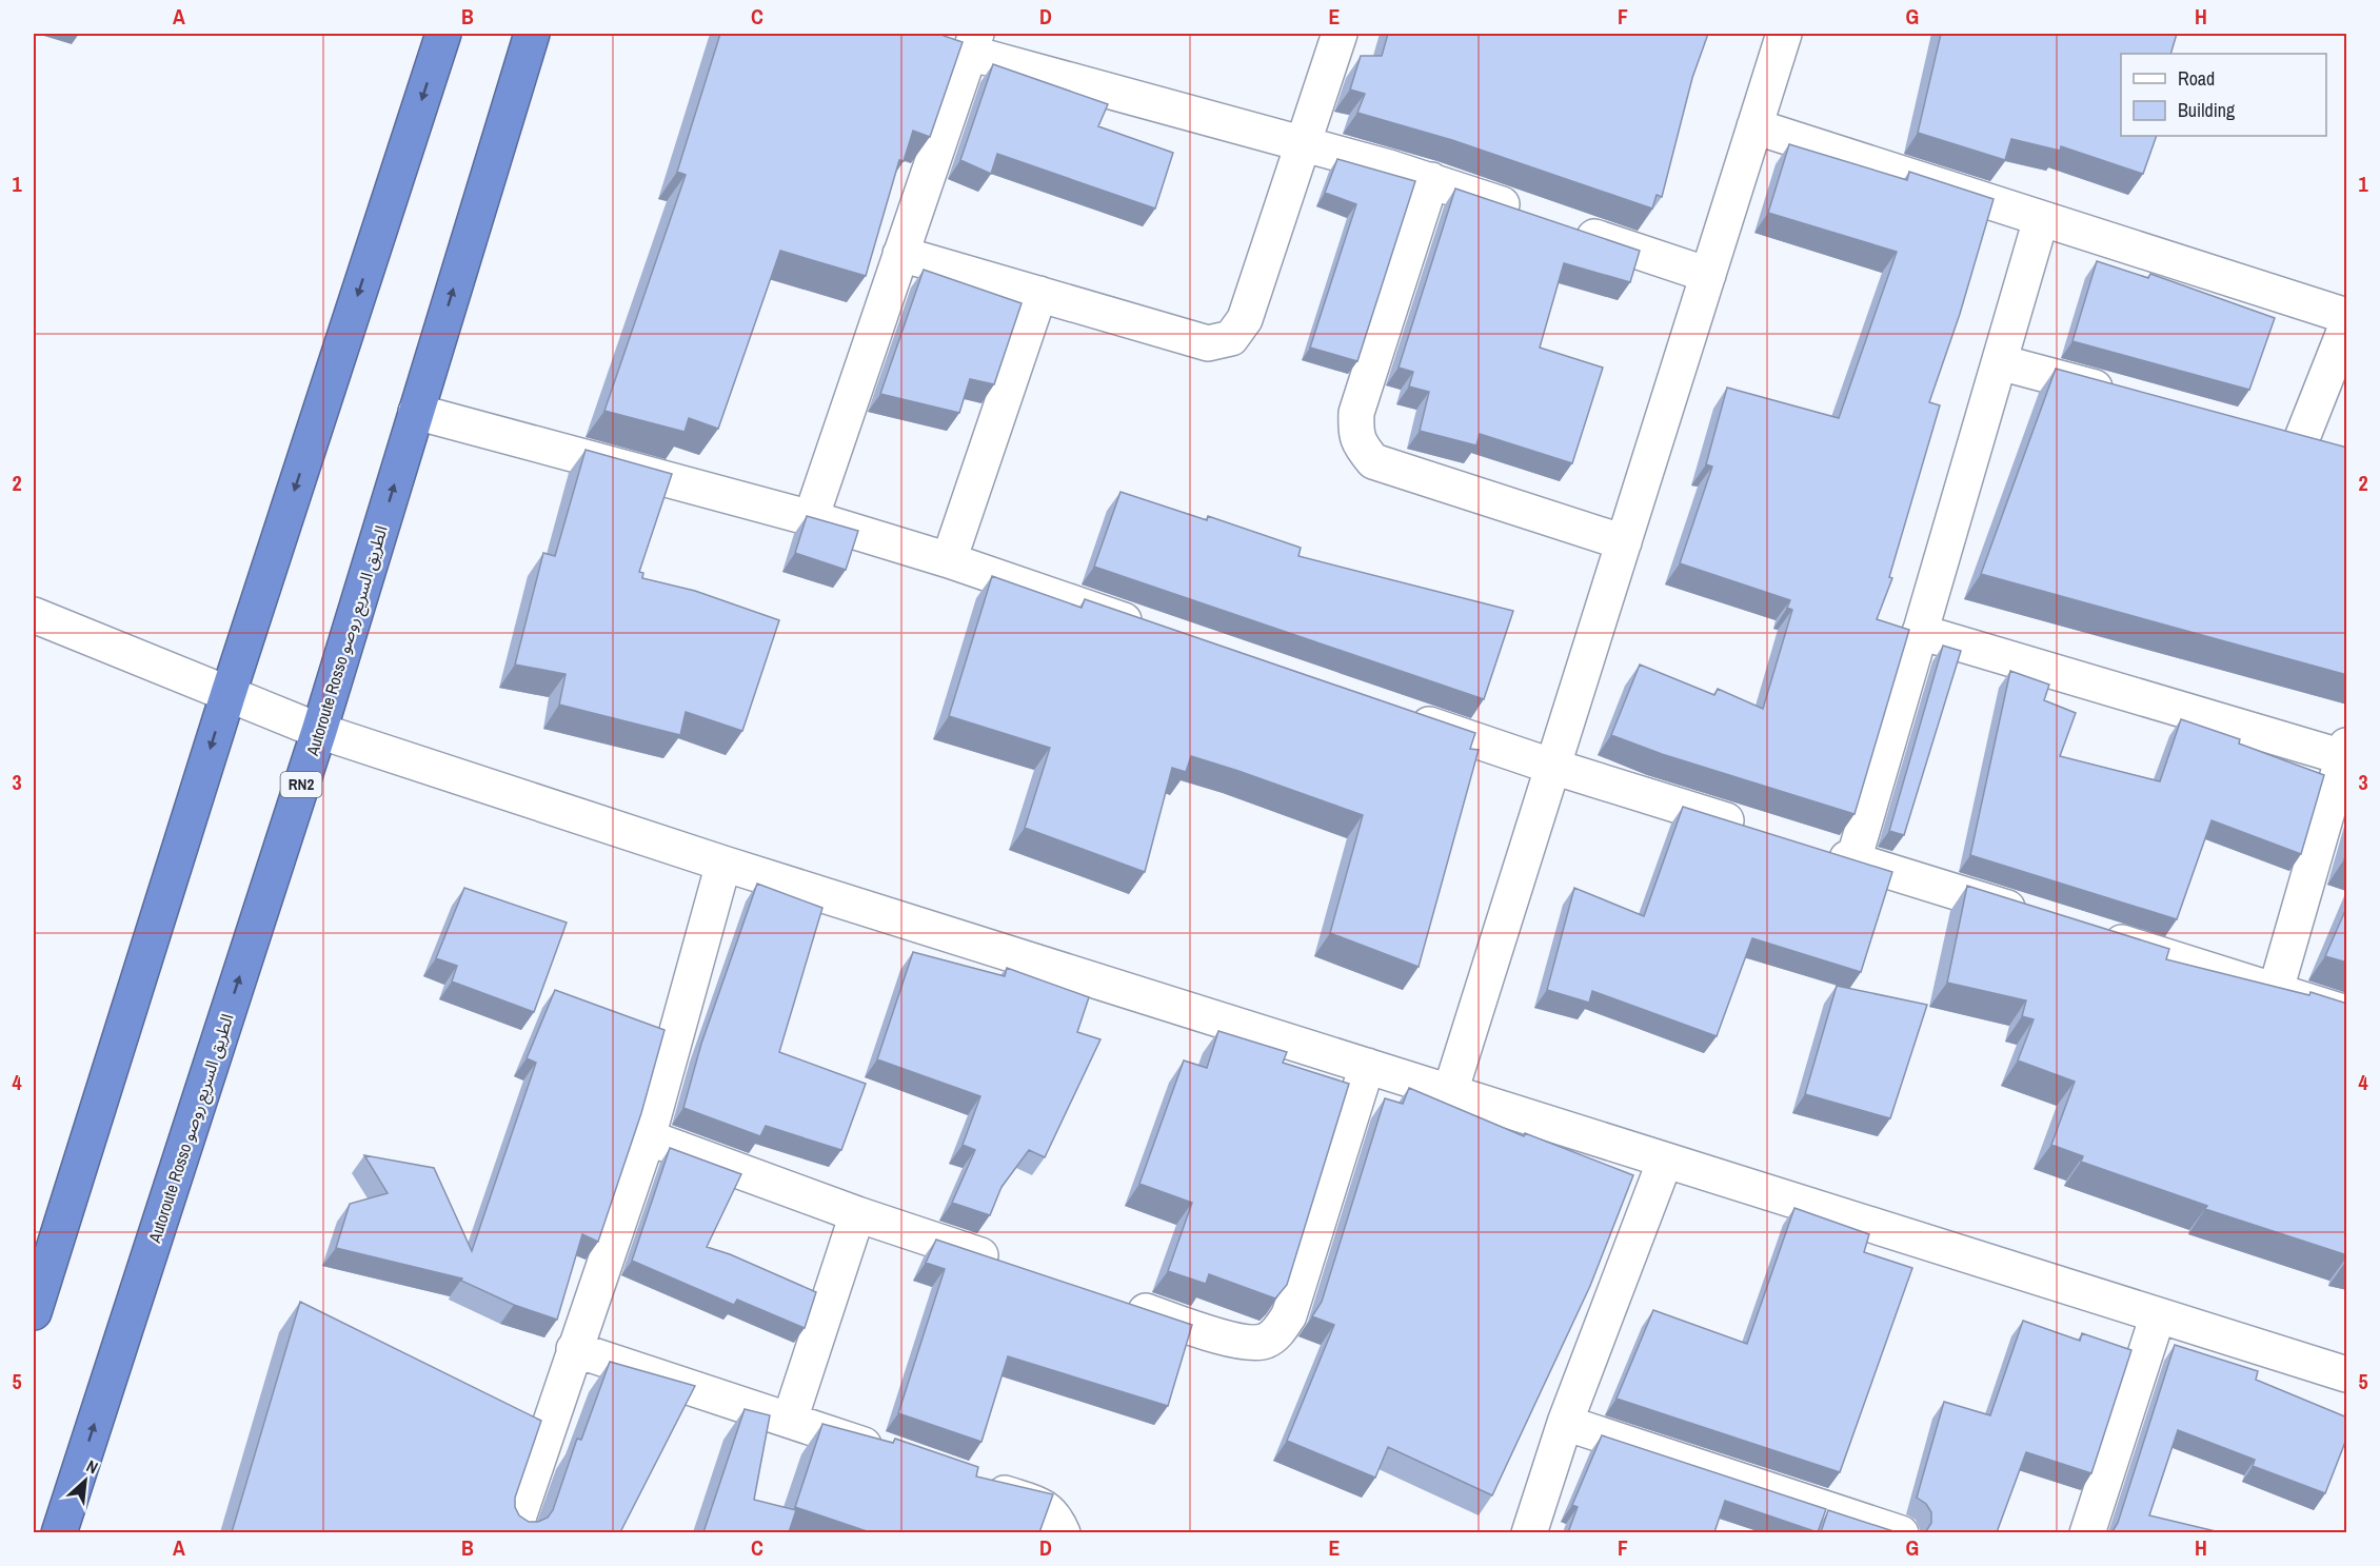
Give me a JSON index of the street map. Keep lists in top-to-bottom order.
{
  "streets": {
    "highway": ["Autoroute Rosso الطريق السريع روصو", "RN2"]
  },
  "legend": ["Road", "Building"],
  "north": "top right",
  "grid": {
    "columns": [
      "A",
      "B",
      "C",
      "D",
      "E",
      "F",
      "G",
      "H"
    ],
    "rows": [
      "1",
      "2",
      "3",
      "4",
      "5"
    ]
  }
}
